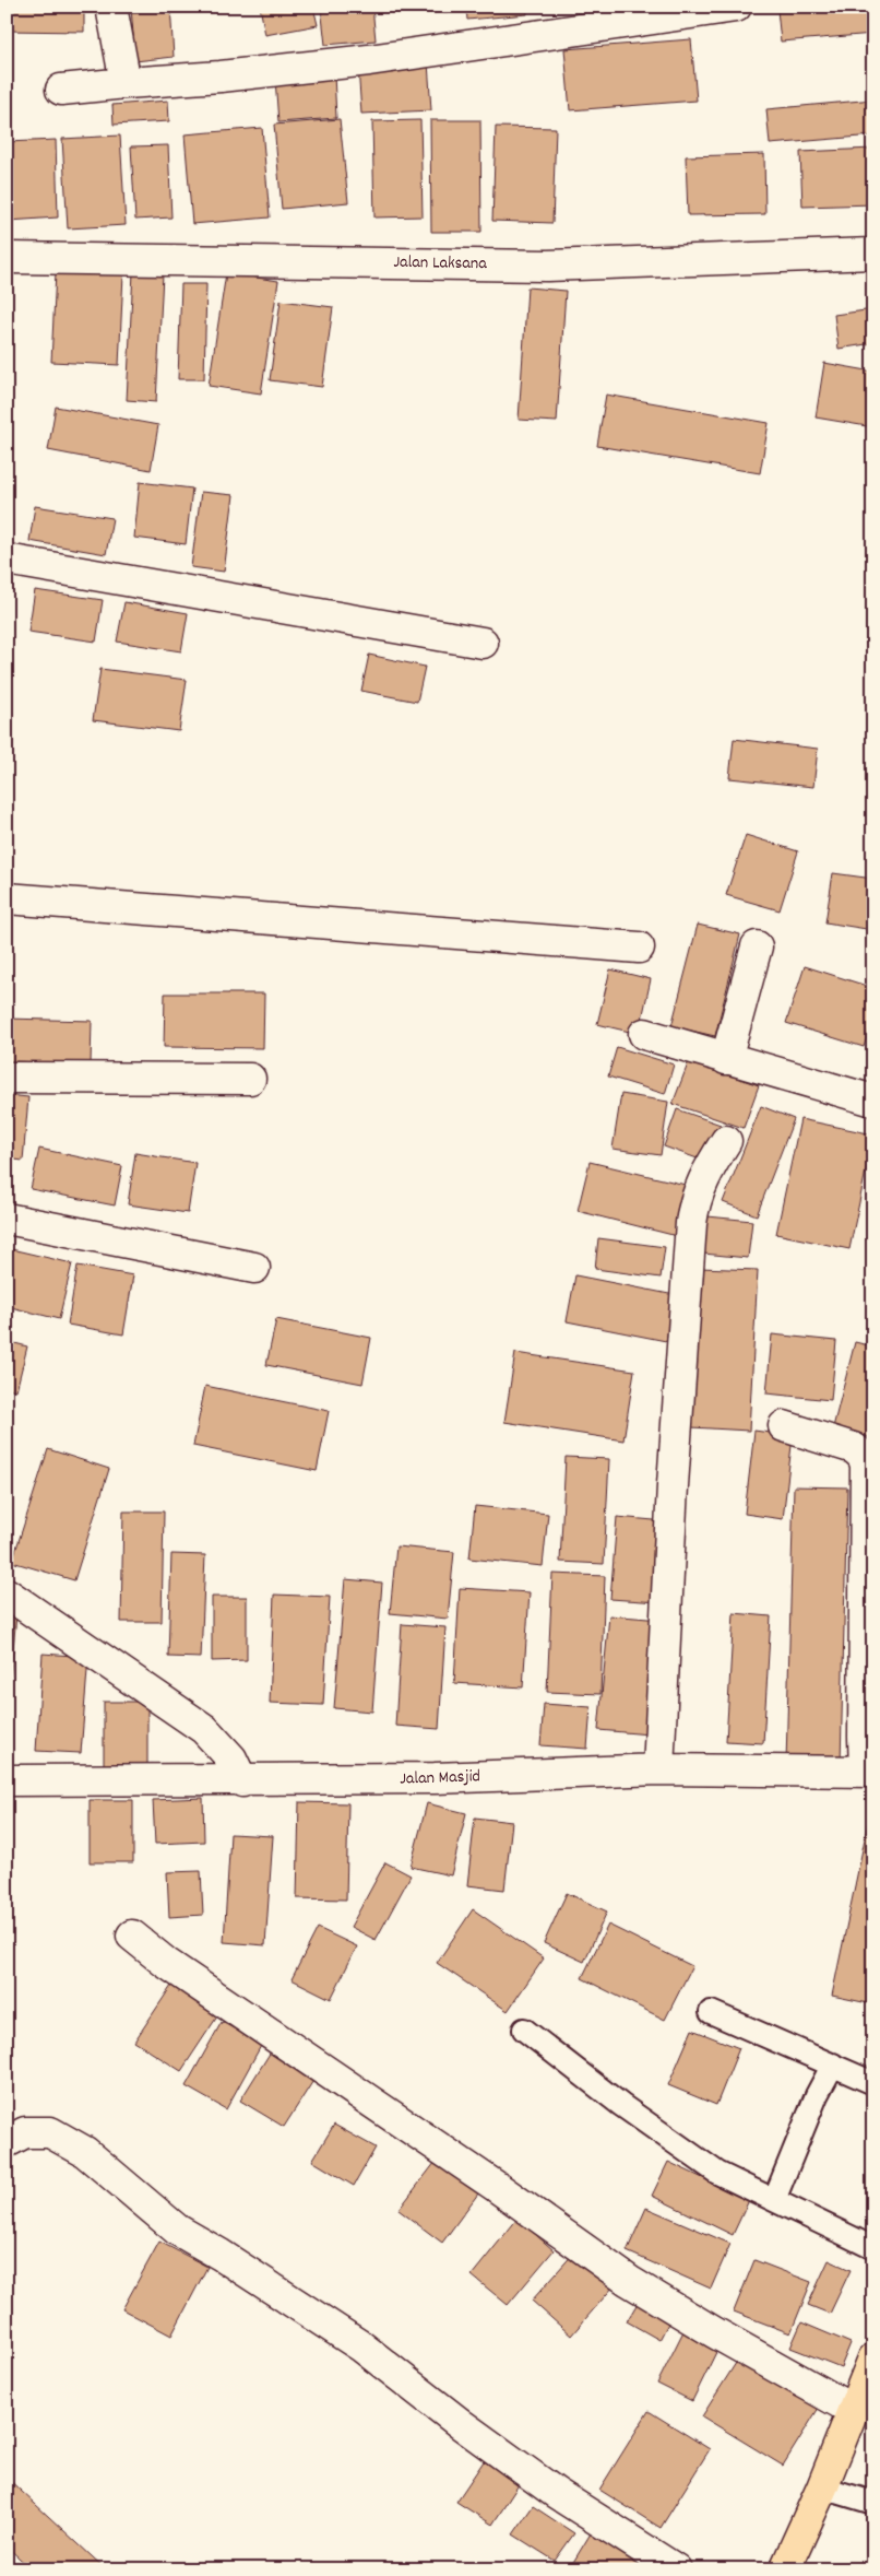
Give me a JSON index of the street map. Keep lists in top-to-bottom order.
{
  "streets": {
    "street": ["Jalan Laksana", "Jalan Masjid"]
  }
}
